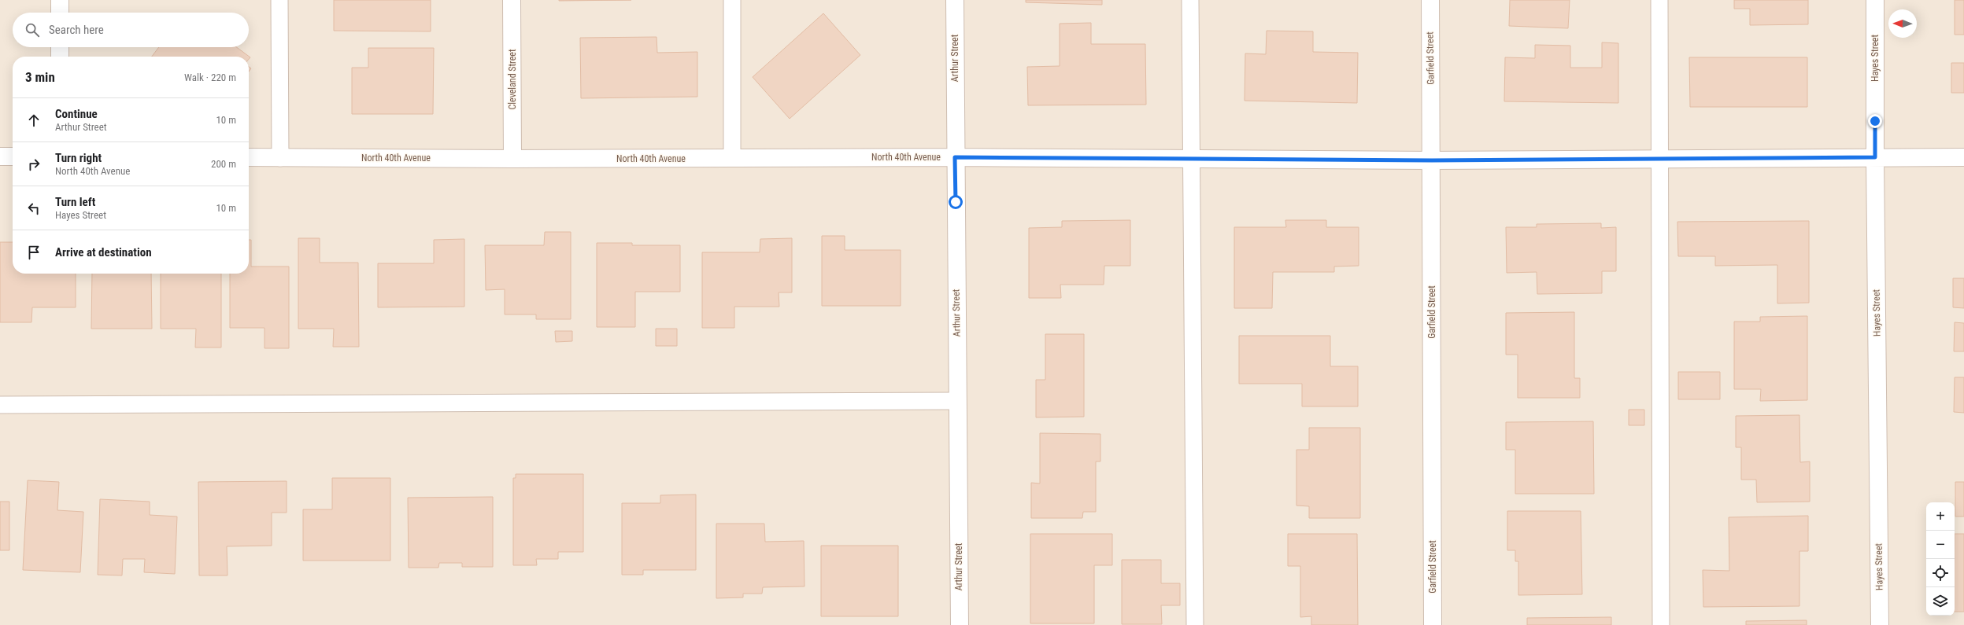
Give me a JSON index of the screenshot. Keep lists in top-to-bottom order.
{
  "streets": {
    "street": [
      "Arthur Street",
      "Garfield Street",
      "Hayes Street",
      "Cleveland Street",
      "North 40th Avenue"
    ]
  },
  "crossings": [
    ["Arthur Street", "North 40th Avenue"],
    ["Garfield Street", "North 40th Avenue"],
    ["Hayes Street", "North 40th Avenue"],
    ["Cleveland Street", "North 40th Avenue"]
  ],
  "north": "left",
  "page": {
    "search": "Search here",
    "heading": ["3 min", "Walk · 220 m"],
    "list": [
      ["Continue", "Arthur Street", "10 m"],
      ["Turn right", "North 40th Avenue", "200 m"],
      ["Turn left", "Hayes Street", "10 m"],
      "Arrive at destination"
    ],
    "map_buttons": ["+", "−"]
  }
}
